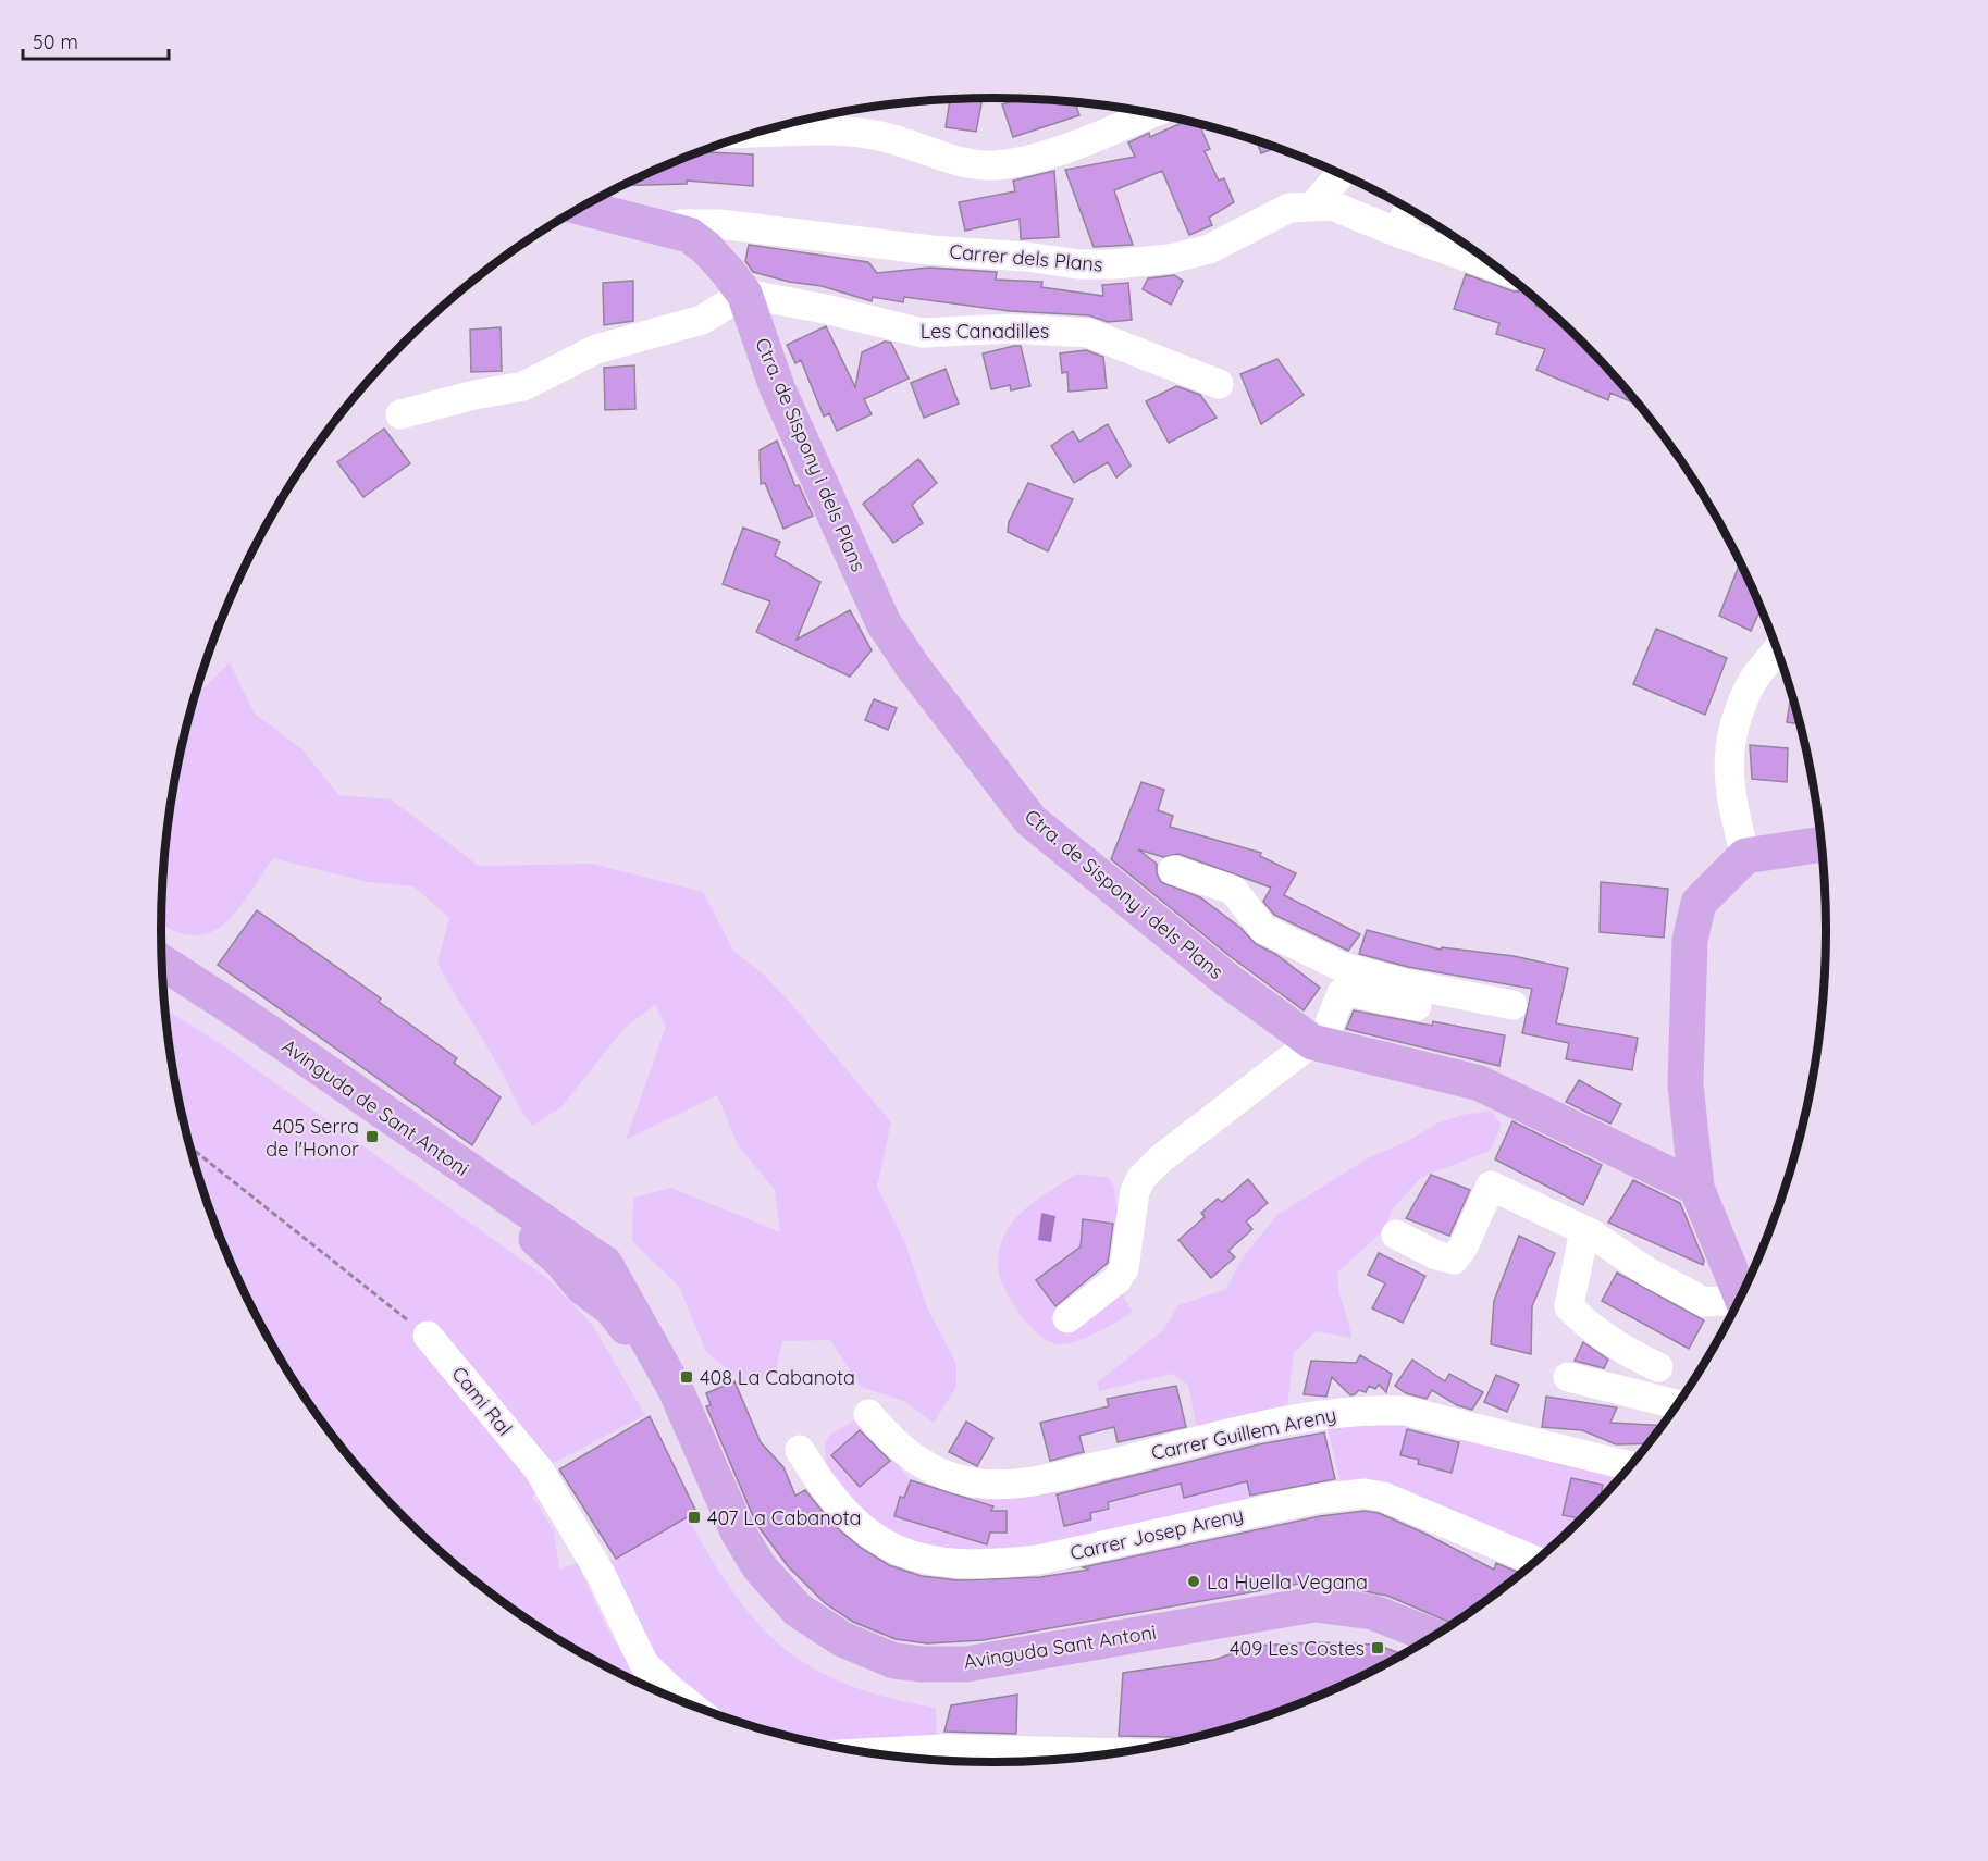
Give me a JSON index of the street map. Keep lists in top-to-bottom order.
{
  "streets": {
    "main road": ["Ctra. de Sispony i dels Plans", "Avinguda de Sant Antoni", "Avinguda Sant Antoni"],
    "street": [
      "Carrer dels Plans",
      "Les Canadilles",
      "Cami Ral",
      "Carrer Guillem Areny",
      "Carrer Josep Areny"
    ]
  },
  "crossings": [
    ["Carrer dels Plans", "Ctra. de Sispony i dels Plans"],
    ["Les Canadilles", "Ctra. de Sispony i dels Plans"],
    ["Avinguda de Sant Antoni", "Avinguda Sant Antoni"]
  ],
  "places": {
    "transit": [
      "405 Serra de l'Honor",
      "408 La Cabanota",
      "407 La Cabanota",
      "409 Les Costes"
    ],
    "other": ["La Huella Vegana"]
  },
  "scale_bar": "50 m"
}
